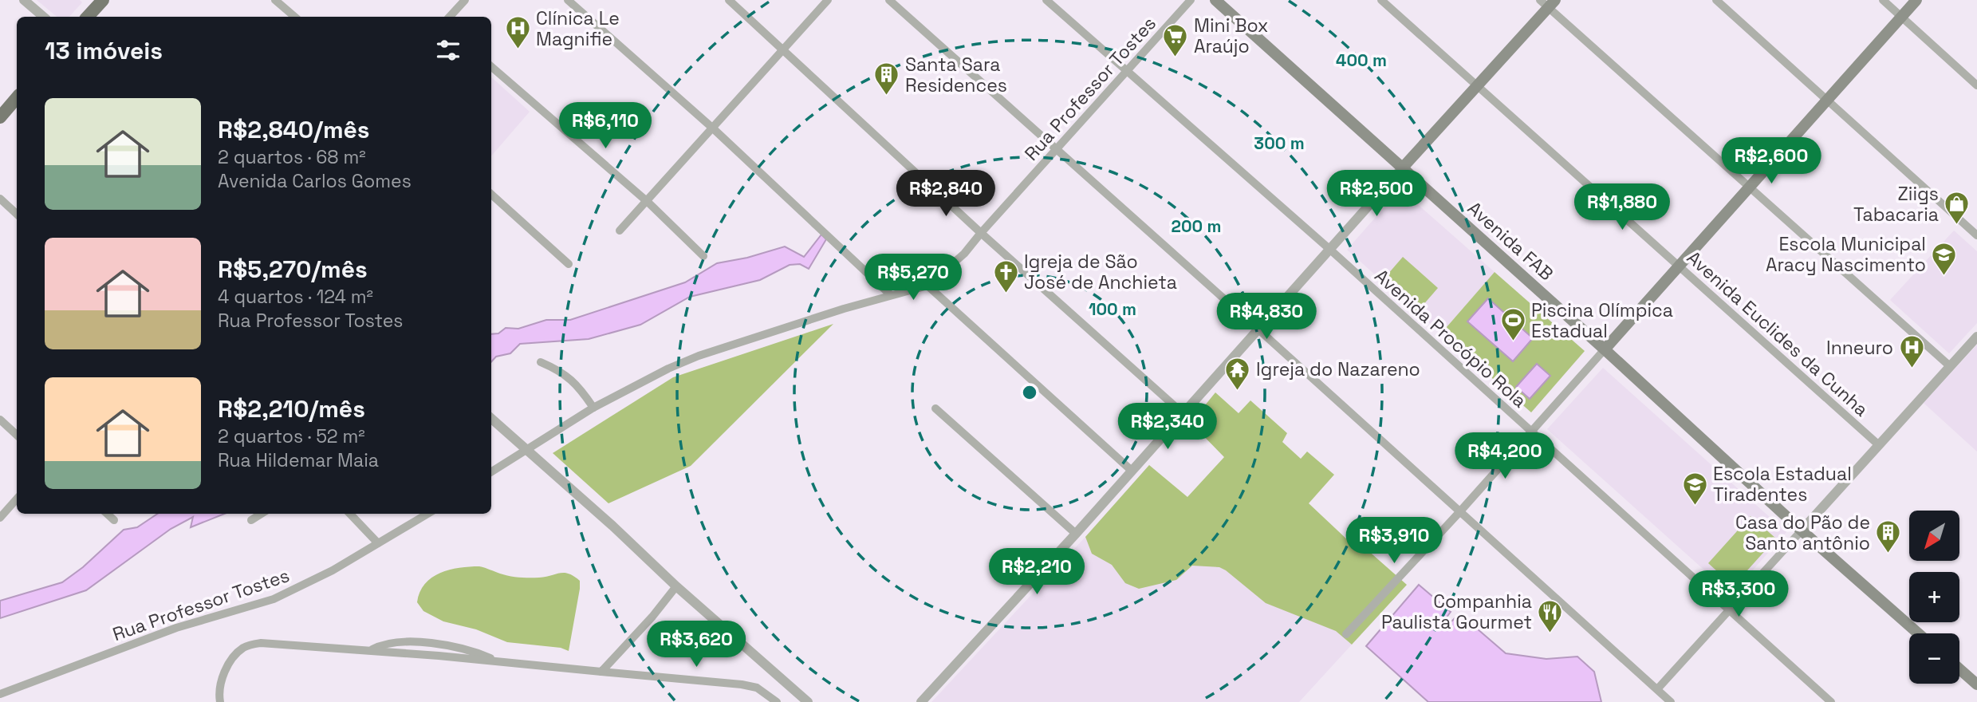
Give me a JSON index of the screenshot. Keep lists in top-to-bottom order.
{
  "streets": {
    "main road": ["Avenida FAB"],
    "street": ["Rua Professor Tostes", "Avenida Euclides da Cunha", "Avenida Procópio Rola"]
  },
  "crossings": [
    ["Rua Professor Tostes", "Avenida Procópio Rola"]
  ],
  "places": {
    "hospital": ["Clínica Le Magnifie", "Inneuro"],
    "supermarket": ["Mini Box Araújo"],
    "building": ["Santa Sara Residences", "Casa do Pão de Santo antônio"],
    "shop": ["Ziigs Tabacaria"],
    "school or university": ["Escola Municipal Aracy Nascimento", "Escola Estadual Tiradentes"],
    "church": ["Igreja de São José de Anchieta"],
    "sports": ["Piscina Olímpica Estadual"],
    "temple": ["Igreja do Nazareno"],
    "restaurant": ["Companhia Paulista Gourmet"]
  },
  "north": "bottom left",
  "page": {
    "heading": "13 imóveis",
    "list": [
      {
        "name": "R$2,840/mês",
        "note": "2 quartos · 68 m² · Avenida Carlos Gomes"
      },
      {
        "name": "R$5,270/mês",
        "note": "4 quartos · 124 m² · Rua Professor Tostes"
      },
      {
        "name": "R$2,210/mês",
        "note": "2 quartos · 52 m² · Rua Hildemar Maia"
      }
    ],
    "price": [
      "R$6,110",
      "R$2,600",
      "R$2,840",
      "R$2,500",
      "R$1,880",
      "R$5,270",
      "R$4,830",
      "R$2,340",
      "R$4,200",
      "R$3,910",
      "R$2,210",
      "R$3,300",
      "R$3,620"
    ],
    "map_buttons": ["+", "−"]
  },
  "rings": [
    "400 m",
    "300 m",
    "200 m",
    "100 m"
  ]
}
